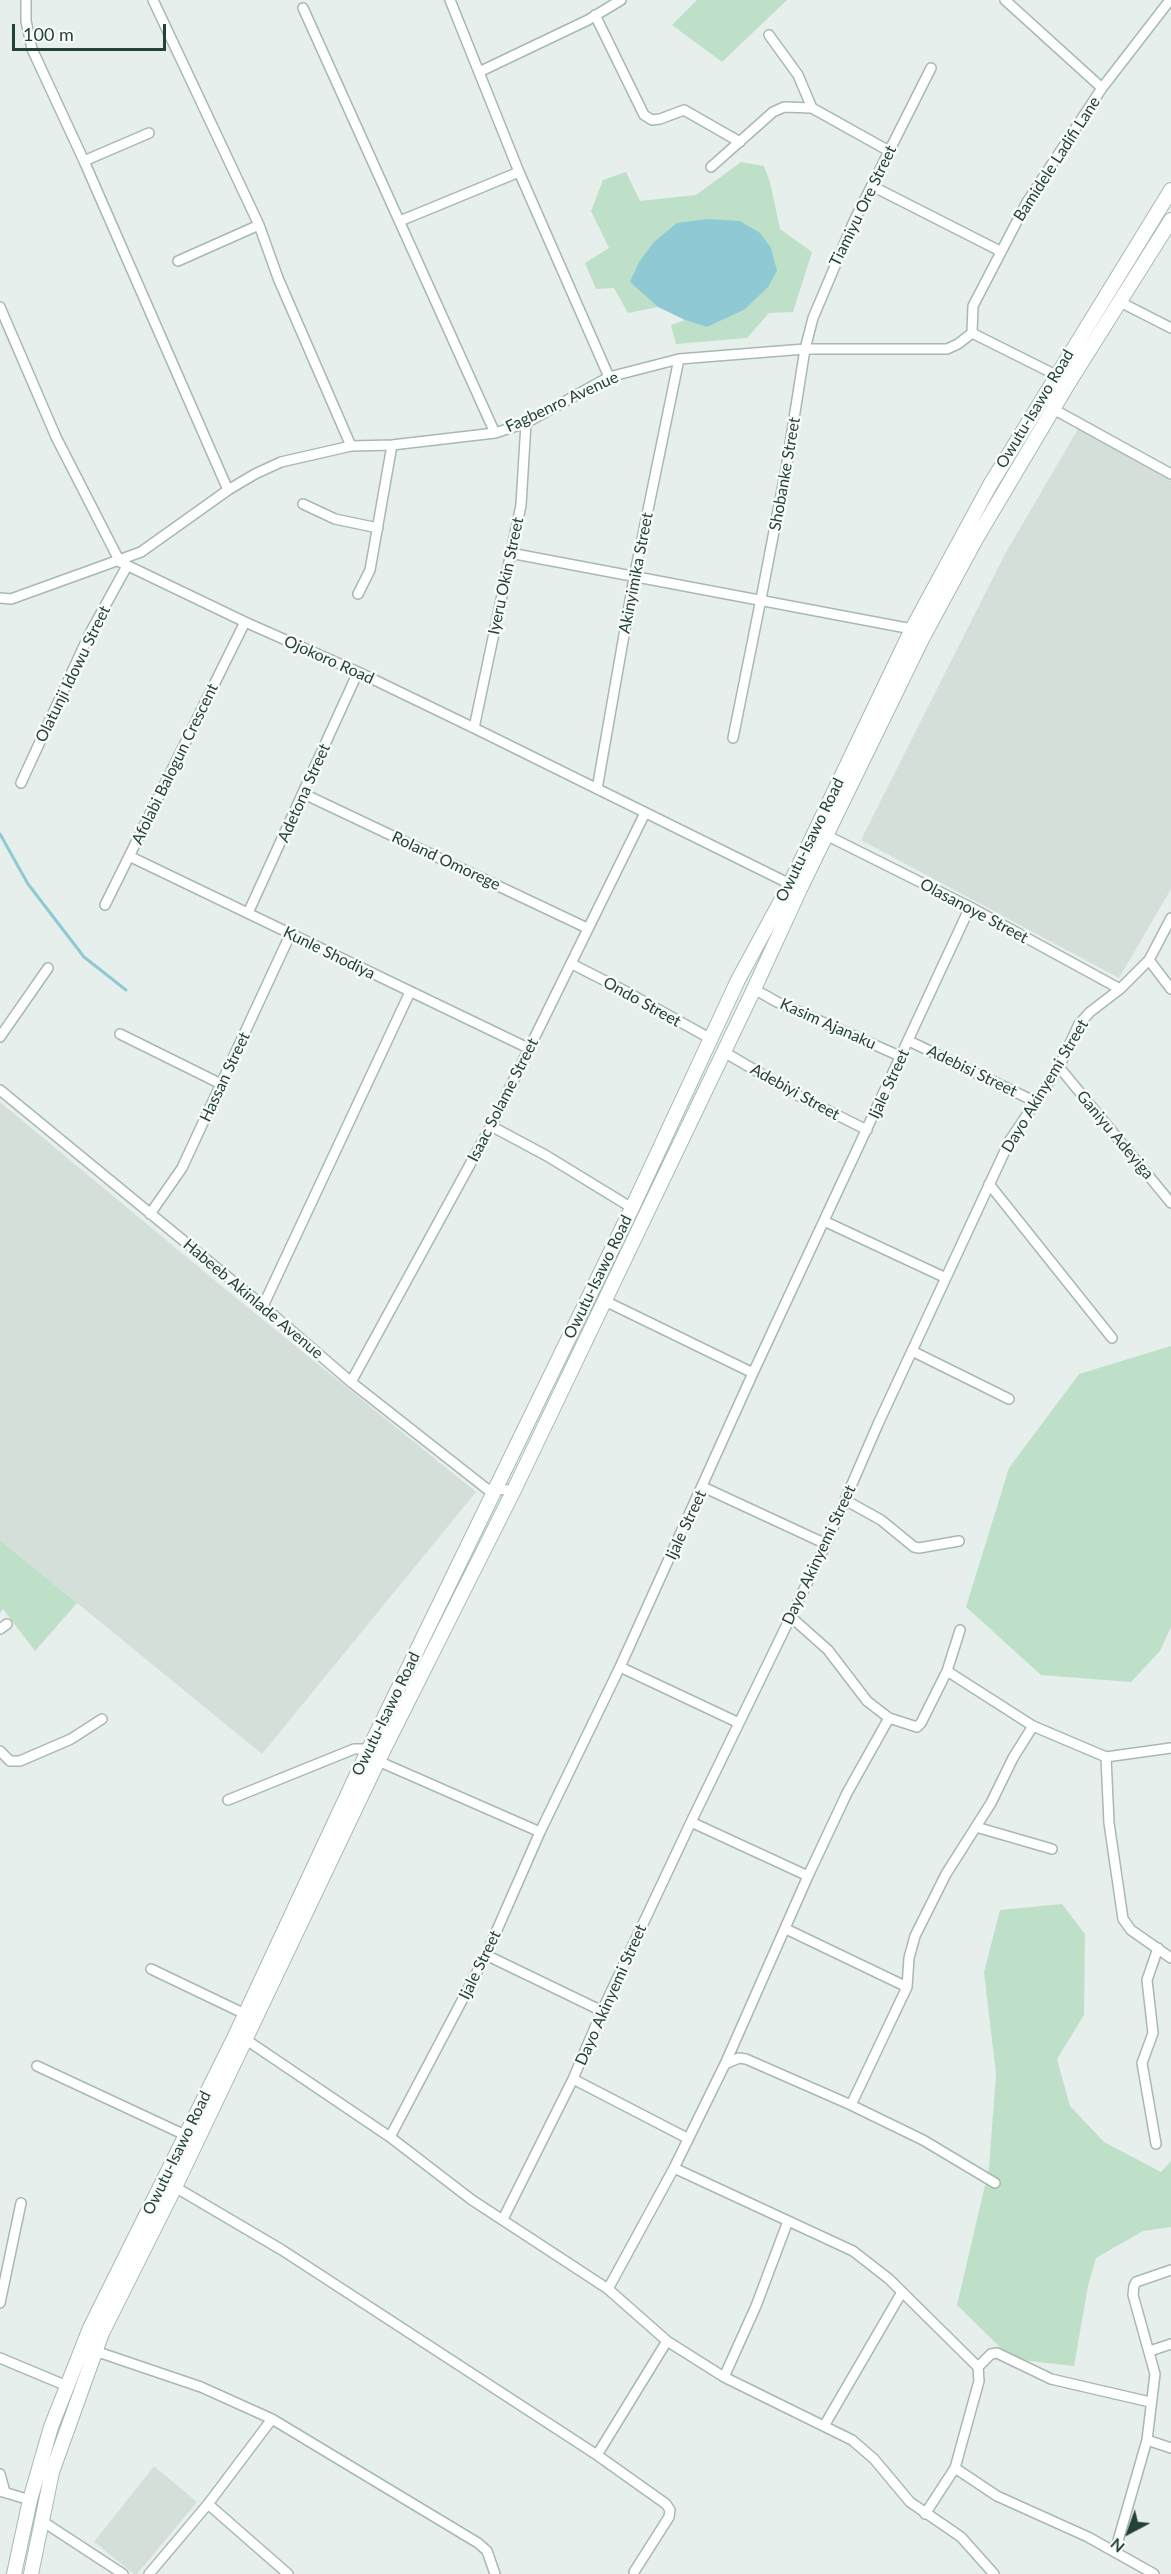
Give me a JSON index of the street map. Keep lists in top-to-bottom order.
{
  "streets": {
    "street": [
      "Bamidele Ladifi Lane",
      "Tiamiyu Ore Street",
      "Fagbenro Avenue",
      "Owutu-Isawo Road",
      "Shobanke Street",
      "Akinyimika Street",
      "Iyeru Okin Street",
      "Ojokoro Road",
      "Olatunji Idowu Street",
      "Afolabi Balogun Crescent",
      "Adetona Street",
      "Roland Omorege",
      "Olasanoye Street",
      "Kunle Shodiya",
      "Ondo Street",
      "Kasim Ajanaku",
      "Adebisi Street",
      "Hassan Street",
      "Ijale Street",
      "Dayo Akinyemi Street",
      "Adebiyi Street",
      "Isaac Solame Street",
      "Ganiyu Adeyiga",
      "Habeeb Akinlade Avenue"
    ]
  },
  "crossings": [
    ["Bamidele Ladifi Lane", "Fagbenro Avenue"],
    ["Tiamiyu Ore Street", "Fagbenro Avenue"],
    ["Tiamiyu Ore Street", "Shobanke Street"],
    ["Fagbenro Avenue", "Shobanke Street"],
    ["Fagbenro Avenue", "Akinyimika Street"],
    ["Fagbenro Avenue", "Iyeru Okin Street"],
    ["Fagbenro Avenue", "Ojokoro Road"],
    ["Fagbenro Avenue", "Olatunji Idowu Street"],
    ["Owutu-Isawo Road", "Ojokoro Road"],
    ["Owutu-Isawo Road", "Olasanoye Street"],
    ["Owutu-Isawo Road", "Ondo Street"],
    ["Owutu-Isawo Road", "Kasim Ajanaku"],
    ["Owutu-Isawo Road", "Adebiyi Street"],
    ["Owutu-Isawo Road", "Habeeb Akinlade Avenue"],
    ["Akinyimika Street", "Ojokoro Road"],
    ["Iyeru Okin Street", "Ojokoro Road"],
    ["Ojokoro Road", "Olatunji Idowu Street"],
    ["Ojokoro Road", "Afolabi Balogun Crescent"],
    ["Ojokoro Road", "Adetona Street"],
    ["Ojokoro Road", "Isaac Solame Street"],
    ["Afolabi Balogun Crescent", "Kunle Shodiya"],
    ["Adetona Street", "Roland Omorege"],
    ["Adetona Street", "Kunle Shodiya"],
    ["Roland Omorege", "Isaac Solame Street"],
    ["Olasanoye Street", "Ijale Street"],
    ["Olasanoye Street", "Dayo Akinyemi Street"],
    ["Kunle Shodiya", "Hassan Street"],
    ["Kunle Shodiya", "Isaac Solame Street"],
    ["Ondo Street", "Isaac Solame Street"],
    ["Kasim Ajanaku", "Ijale Street"],
    ["Adebisi Street", "Ijale Street"],
    ["Adebisi Street", "Dayo Akinyemi Street"],
    ["Hassan Street", "Habeeb Akinlade Avenue"],
    ["Ijale Street", "Adebiyi Street"],
    ["Dayo Akinyemi Street", "Ganiyu Adeyiga"],
    ["Isaac Solame Street", "Habeeb Akinlade Avenue"]
  ],
  "scale_bar": "100 m",
  "north": "bottom left"
}
